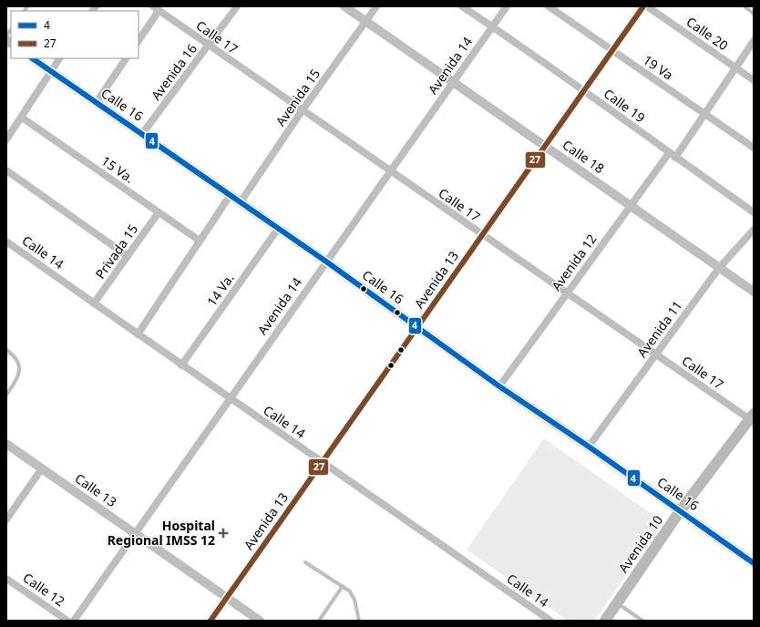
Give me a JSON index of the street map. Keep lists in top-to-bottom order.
{
  "streets": {
    "main road": ["Avenida 10"],
    "street": [
      "Calle 20",
      "Calle 17",
      "Avenida 14",
      "19 Va",
      "Avenida 16",
      "Avenida 15",
      "Calle 16",
      "Calle 19",
      "Calle 18",
      "15 Va.",
      "Privada 15",
      "Calle 14",
      "Avenida 12",
      "Avenida 13",
      "14 Va.",
      "Avenida 11",
      "Calle 13",
      "Calle 12"
    ]
  },
  "crossings": [
    ["Calle 17", "Avenida 14"],
    ["Calle 17", "Avenida 16"],
    ["Calle 17", "Avenida 15"],
    ["Calle 17", "Avenida 12"],
    ["Calle 17", "Avenida 13"],
    ["Calle 17", "Avenida 11"],
    ["Calle 17", "Avenida 10"],
    ["Avenida 14", "Calle 16"],
    ["Avenida 14", "Calle 19"],
    ["Avenida 14", "Calle 18"],
    ["Avenida 14", "Calle 14"],
    ["Avenida 14", "Calle 13"],
    ["19 Va", "Avenida 13"],
    ["Avenida 16", "Calle 16"],
    ["Avenida 15", "Calle 16"],
    ["Avenida 15", "Calle 18"],
    ["Calle 16", "Avenida 12"],
    ["Calle 16", "Avenida 13"],
    ["Calle 16", "14 Va."],
    ["Calle 16", "Avenida 11"],
    ["Calle 16", "Avenida 10"],
    ["Calle 19", "Avenida 12"],
    ["Calle 19", "Avenida 13"],
    ["Calle 18", "Avenida 12"],
    ["Calle 18", "Avenida 13"],
    ["Calle 18", "Avenida 11"],
    ["15 Va.", "Privada 15"],
    ["Privada 15", "Calle 14"],
    ["Calle 14", "Avenida 13"],
    ["Calle 14", "14 Va."],
    ["Avenida 13", "Calle 13"]
  ],
  "places": {
    "health": ["Hospital Regional IMSS 12"]
  },
  "lines": ["transit line 27", "transit line 4"],
  "legend": ["4", "27"]
}
